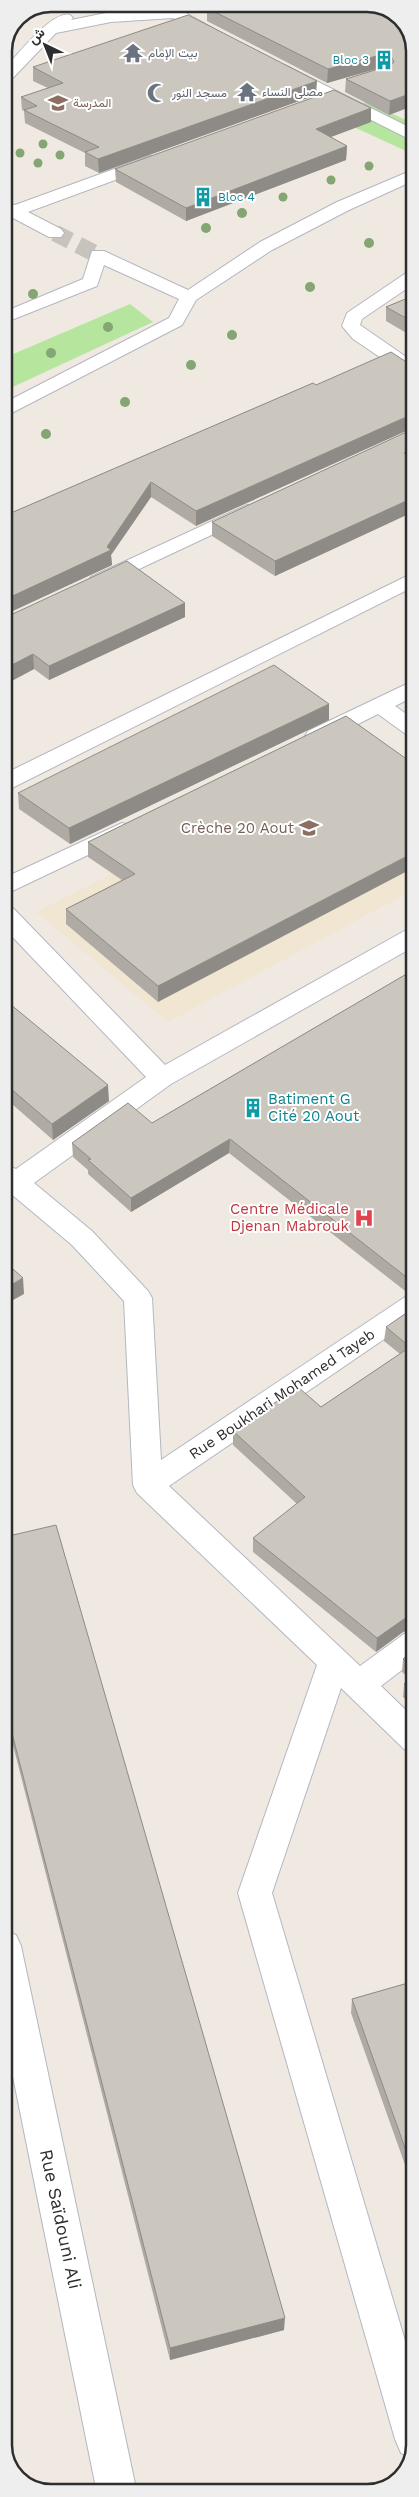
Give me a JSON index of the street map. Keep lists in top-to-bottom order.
{
  "streets": {
    "street": ["Rue Boukhari Mohamed Tayeb", "Rue Saïdouni Ali"]
  },
  "places": {
    "temple": ["بيت الإمام", "مصلى النساء"],
    "building": ["Bloc 3", "Bloc 4", "Batiment G Cité 20 Aout"],
    "mosque": ["مسجد النور"],
    "school or university": ["المدرسة", "Crèche 20 Aout"],
    "hospital": ["Centre Médicale Djenan Mabrouk"]
  },
  "north": "top left"
}
